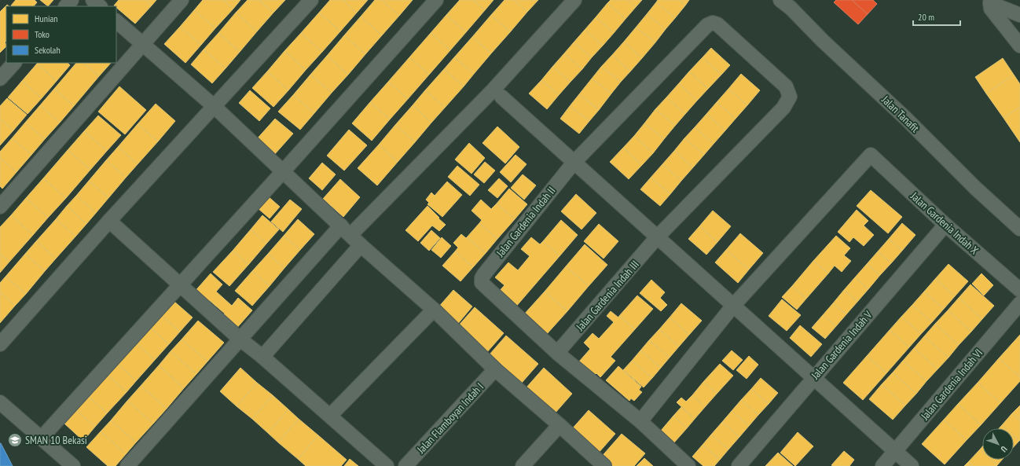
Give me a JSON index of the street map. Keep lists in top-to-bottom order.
{
  "streets": {
    "street": [
      "Jalan Tanafit",
      "Jalan Gardenia Indah II",
      "Jalan Gardenia Indah X",
      "Jalan Gardenia Indah III",
      "Jalan Gardenia Indah V",
      "Jalan Gardenia Indah VI",
      "Jalan Flamboyan Indah I"
    ]
  },
  "crossings": [
    ["Jalan Gardenia Indah II", "Jalan Gardenia Indah III"],
    ["Jalan Gardenia Indah X", "Jalan Gardenia Indah V"]
  ],
  "places": {
    "school or university": ["SMAN 10 Bekasi"]
  },
  "legend": ["Hunian", "Toko", "Sekolah"],
  "scale_bar": "20 m",
  "north": "bottom right"
}
